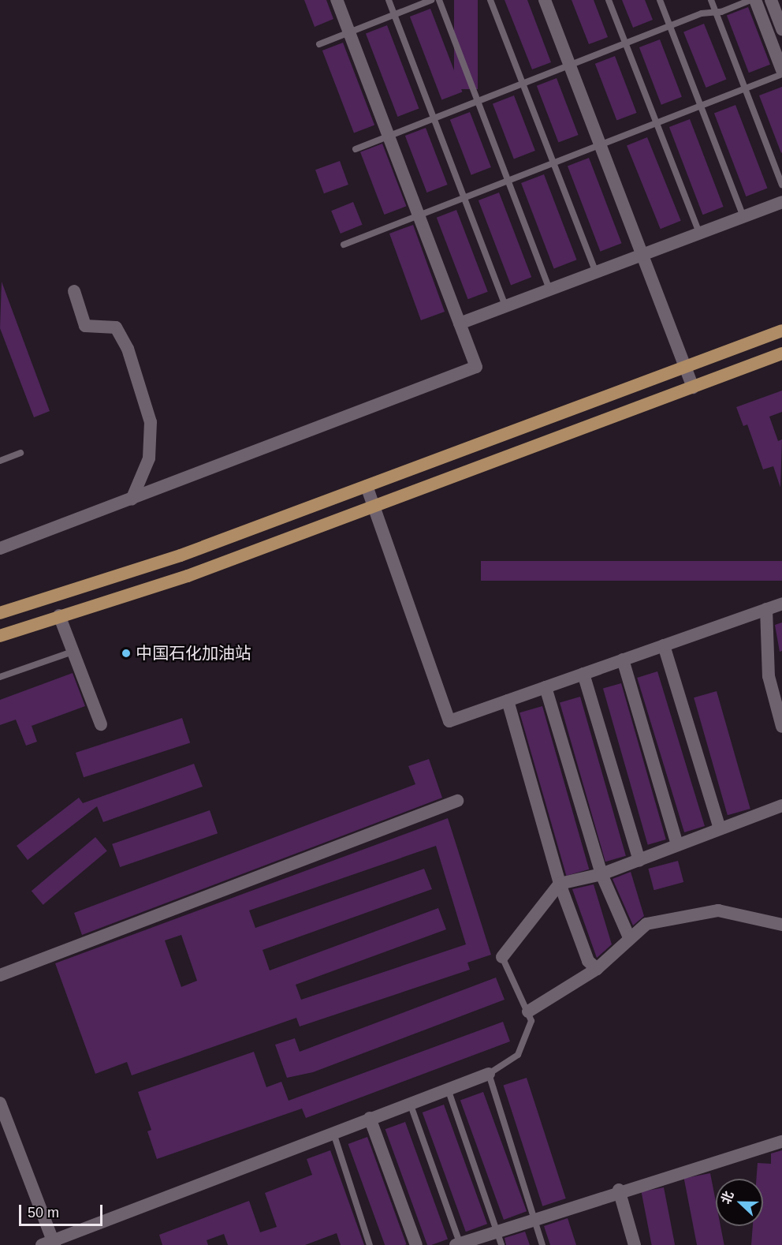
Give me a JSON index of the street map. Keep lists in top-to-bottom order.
{
  "places": ["中国石化加油站"],
  "scale_bar": "50 m",
  "north": "left"
}
